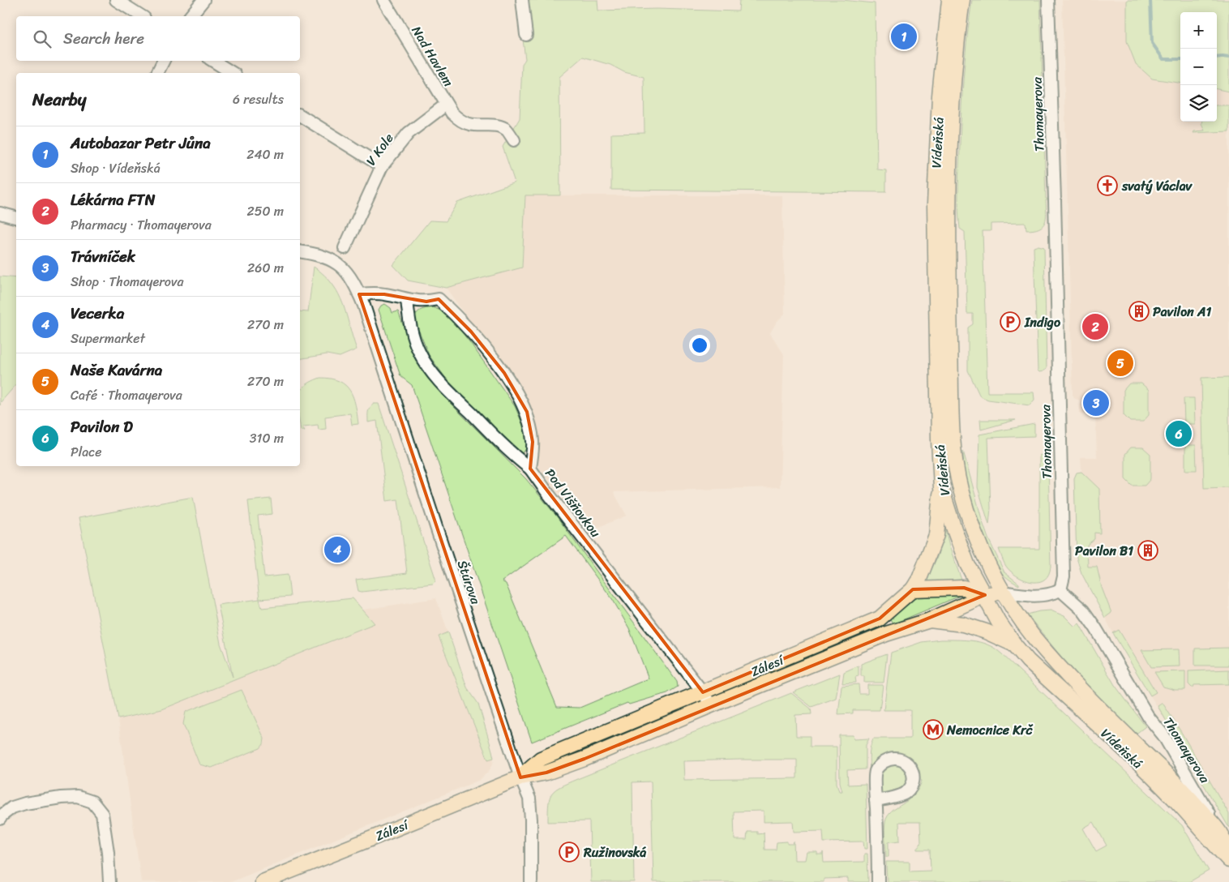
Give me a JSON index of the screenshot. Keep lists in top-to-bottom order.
{
  "streets": {
    "main road": ["Vídeňská", "Zálesí"],
    "street": [
      "Nad Havlem",
      "Thomayerova",
      "V Kole",
      "Pod Višňovkou",
      "Štúrova"
    ]
  },
  "crossings": [
    ["Nad Havlem", "V Kole"],
    ["Thomayerova", "Vídeňská"],
    ["Vídeňská", "Zálesí"],
    ["Pod Višňovkou", "Štúrova"],
    ["Pod Višňovkou", "Zálesí"],
    ["Štúrova", "Zálesí"]
  ],
  "places": {
    "church": ["svatý Václav"],
    "building": ["Pavilon A1", "Pavilon B1"],
    "parking": ["Indigo", "Ružinovská"],
    "metro station": ["Nemocnice Krč"]
  },
  "page": {
    "map_buttons": ["+", "−"],
    "search": "Search here",
    "pins": [
      "1",
      "2",
      "5",
      "3",
      "6",
      "4"
    ],
    "heading": ["Nearby", "6 results"],
    "list": [
      {
        "mark": "1",
        "name": "Autobazar Petr Jůna",
        "note": "Shop · Vídeňská",
        "value": "240 m"
      },
      {
        "mark": "2",
        "name": "Lékárna FTN",
        "note": "Pharmacy · Thomayerova",
        "value": "250 m"
      },
      {
        "mark": "3",
        "name": "Trávníček",
        "note": "Shop · Thomayerova",
        "value": "260 m"
      },
      {
        "mark": "4",
        "name": "Vecerka",
        "note": "Supermarket",
        "value": "270 m"
      },
      {
        "mark": "5",
        "name": "Naše Kavárna",
        "note": "Café · Thomayerova",
        "value": "270 m"
      },
      {
        "mark": "6",
        "name": "Pavilon D",
        "note": "Place",
        "value": "310 m"
      }
    ]
  }
}
